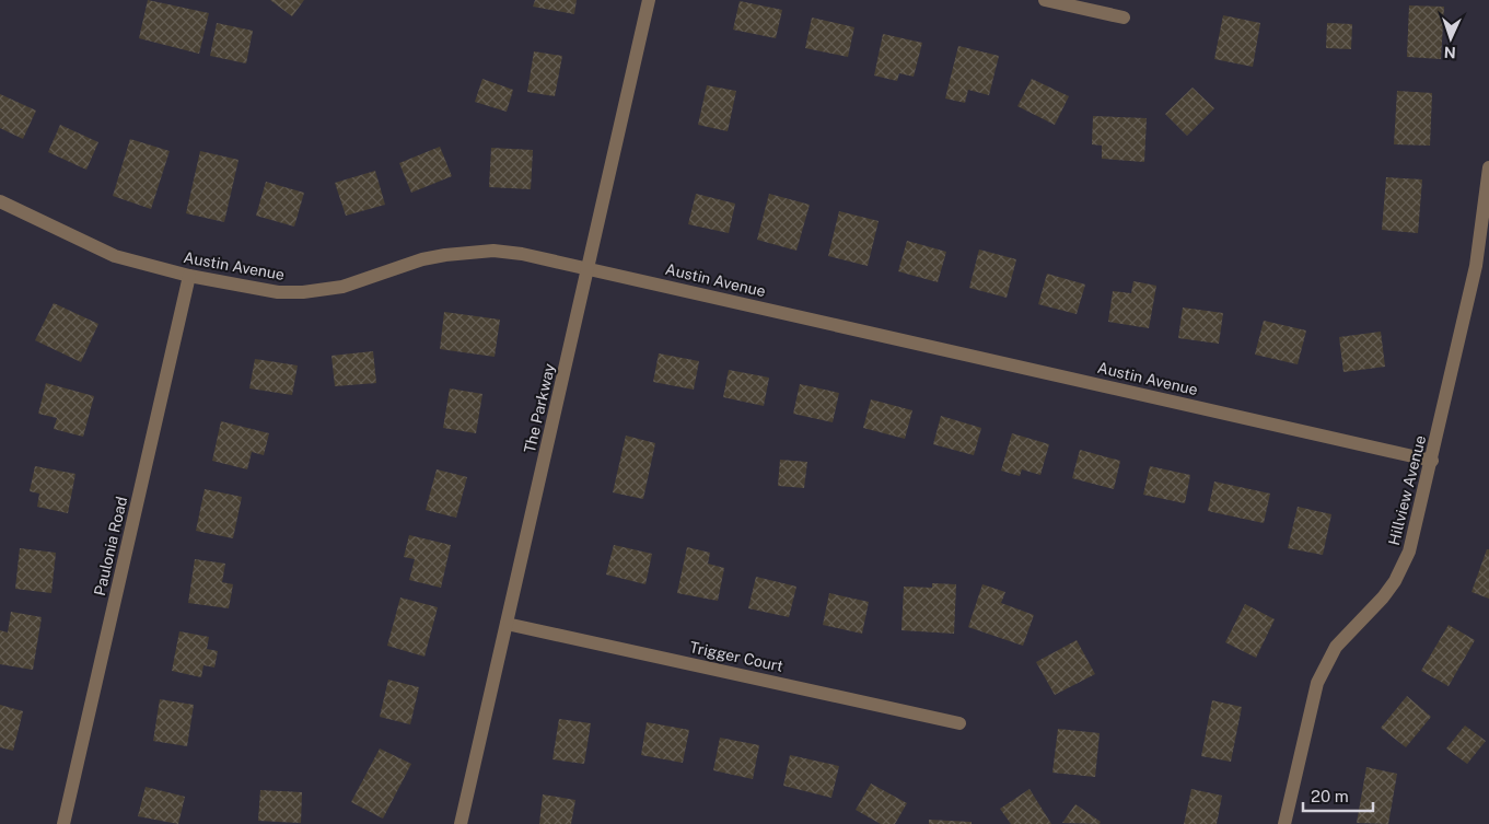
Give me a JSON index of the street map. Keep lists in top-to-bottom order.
{
  "streets": {
    "street": [
      "Austin Avenue",
      "The Parkway",
      "Hillview Avenue",
      "Paulonia Road",
      "Trigger Court"
    ]
  },
  "crossings": [
    ["Austin Avenue", "The Parkway"],
    ["Austin Avenue", "Hillview Avenue"],
    ["Austin Avenue", "Paulonia Road"],
    ["The Parkway", "Trigger Court"]
  ],
  "scale_bar": "20 m",
  "north": "bottom"
}
